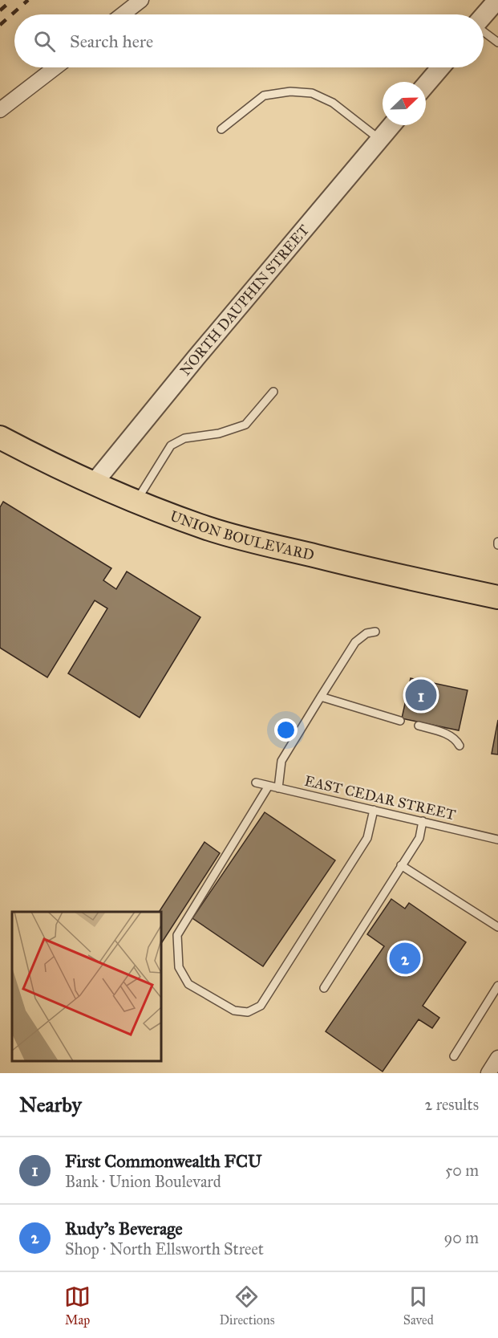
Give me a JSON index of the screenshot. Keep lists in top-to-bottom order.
{
  "streets": {
    "main road": ["UNION BOULEVARD"],
    "street": ["NORTH DAUPHIN STREET"],
    "lane": ["EAST CEDAR STREET"]
  },
  "crossings": [
    ["NORTH DAUPHIN STREET", "UNION BOULEVARD"]
  ],
  "north": "top right",
  "page": {
    "search": "Search here",
    "pins": ["1", "2"],
    "heading": ["Nearby", "2 results"],
    "list": [
      {
        "mark": "1",
        "name": "First Commonwealth FCU",
        "note": "Bank · Union Boulevard",
        "value": "50 m"
      },
      {
        "mark": "2",
        "name": "Rudy's Beverage",
        "note": "Shop · North Ellsworth Street",
        "value": "90 m"
      }
    ],
    "nav": ["Map", "Directions", "Saved"]
  }
}
